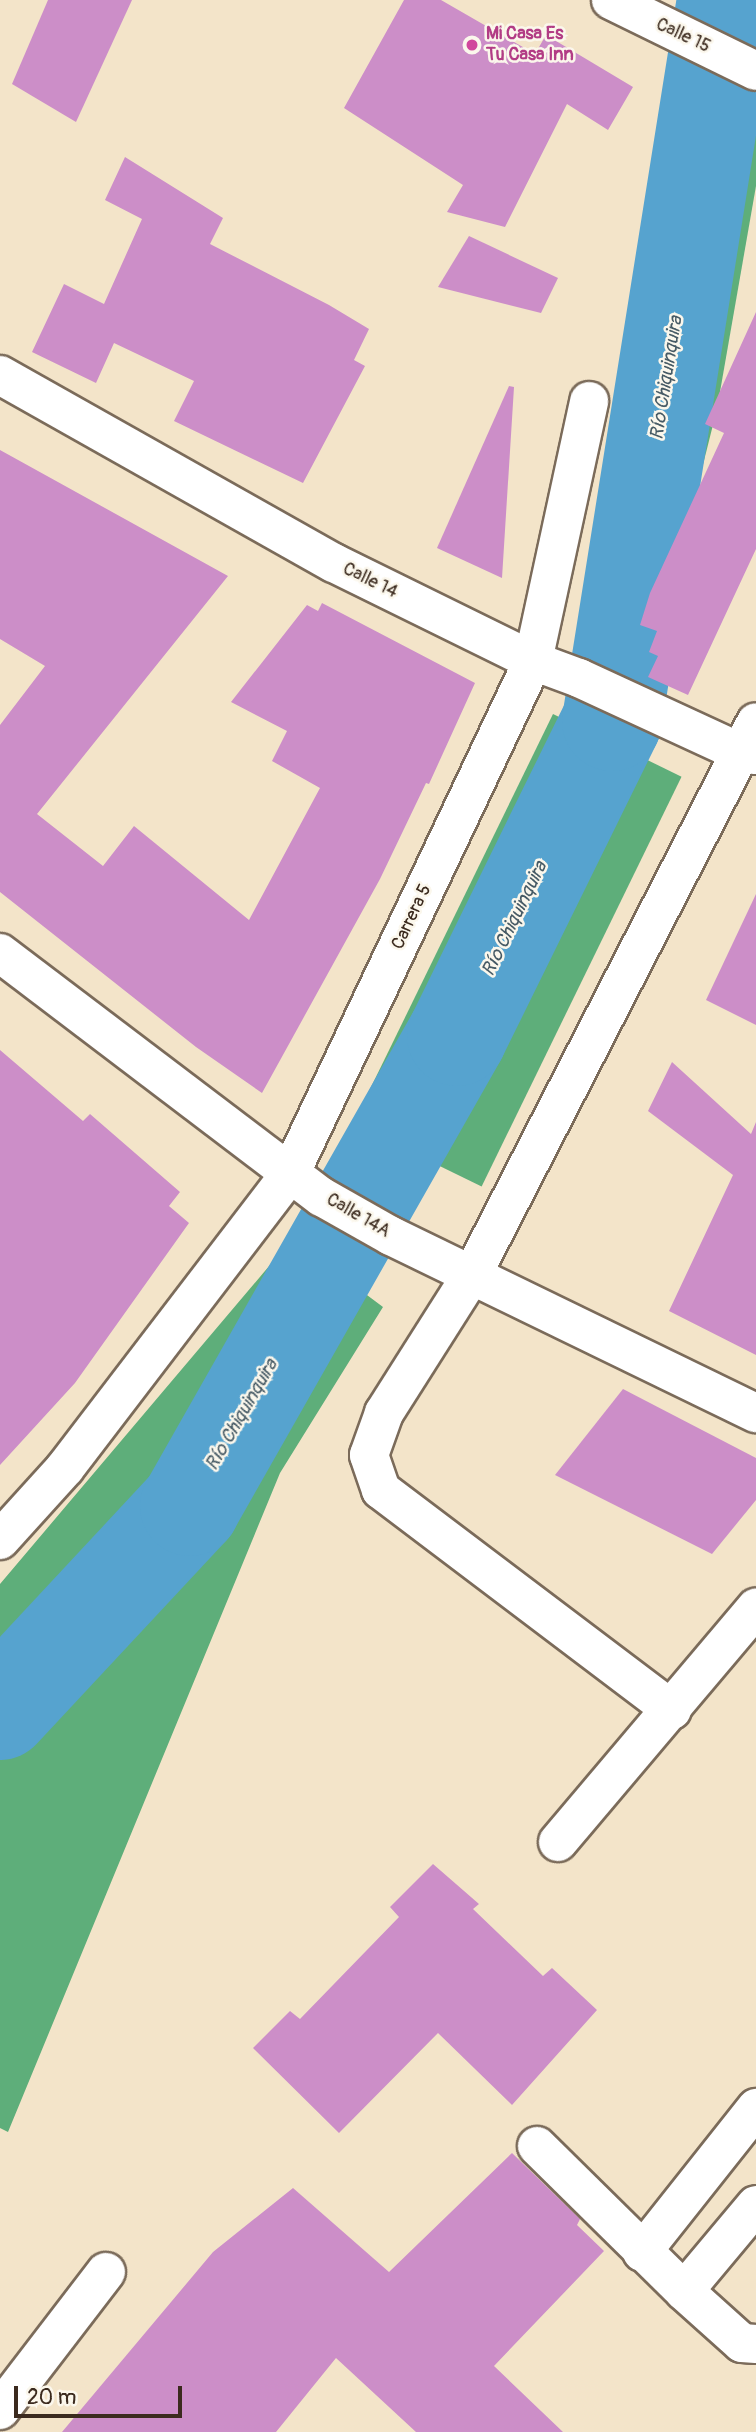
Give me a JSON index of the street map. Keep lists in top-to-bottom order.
{
  "streets": {
    "street": [
      "Calle 15",
      "Calle 14",
      "Carrera 5",
      "Calle 14A"
    ]
  },
  "crossings": [
    ["Calle 14", "Carrera 5"],
    ["Carrera 5", "Calle 14A"]
  ],
  "water": ["Río Chiquinquira"],
  "places": ["Mi Casa Es Tu Casa Inn"],
  "scale_bar": "20 m"
}
